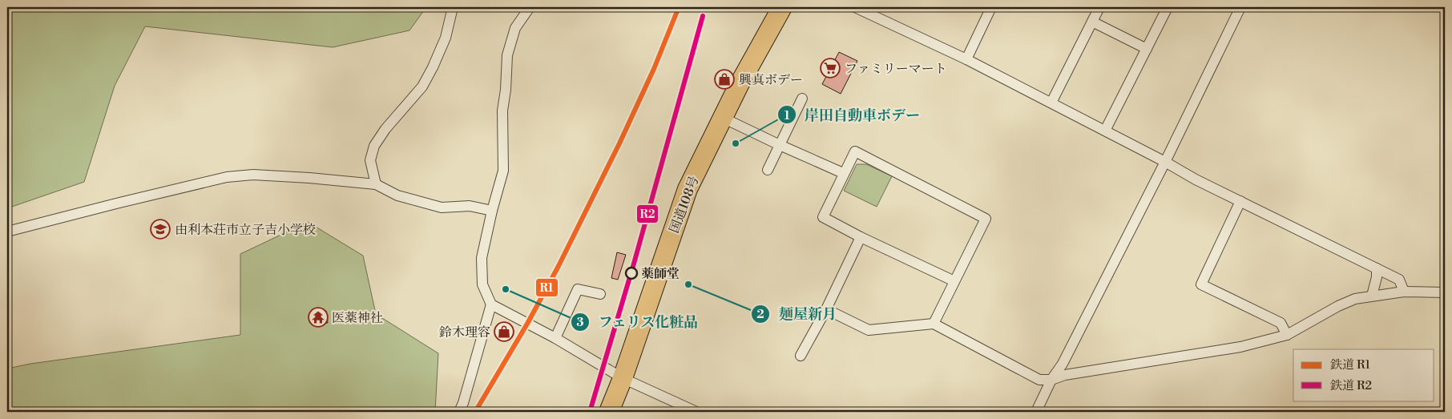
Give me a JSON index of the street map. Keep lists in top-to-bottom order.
{
  "streets": {
    "highway": ["国道108号"]
  },
  "places": {
    "supermarket": ["ファミリーマート"],
    "shop": ["興真ボデー", "鈴木理容"],
    "other": [
      "岸田自動車ボデー",
      "薬師堂",
      "麺屋新月",
      "フェリス化粧品"
    ],
    "school or university": ["由利本荘市立子吉小学校"],
    "temple": ["医薬神社"]
  },
  "lines": ["rail line R1", "rail line R2"],
  "legend": ["鉄道 R1", "鉄道 R2"]
}
